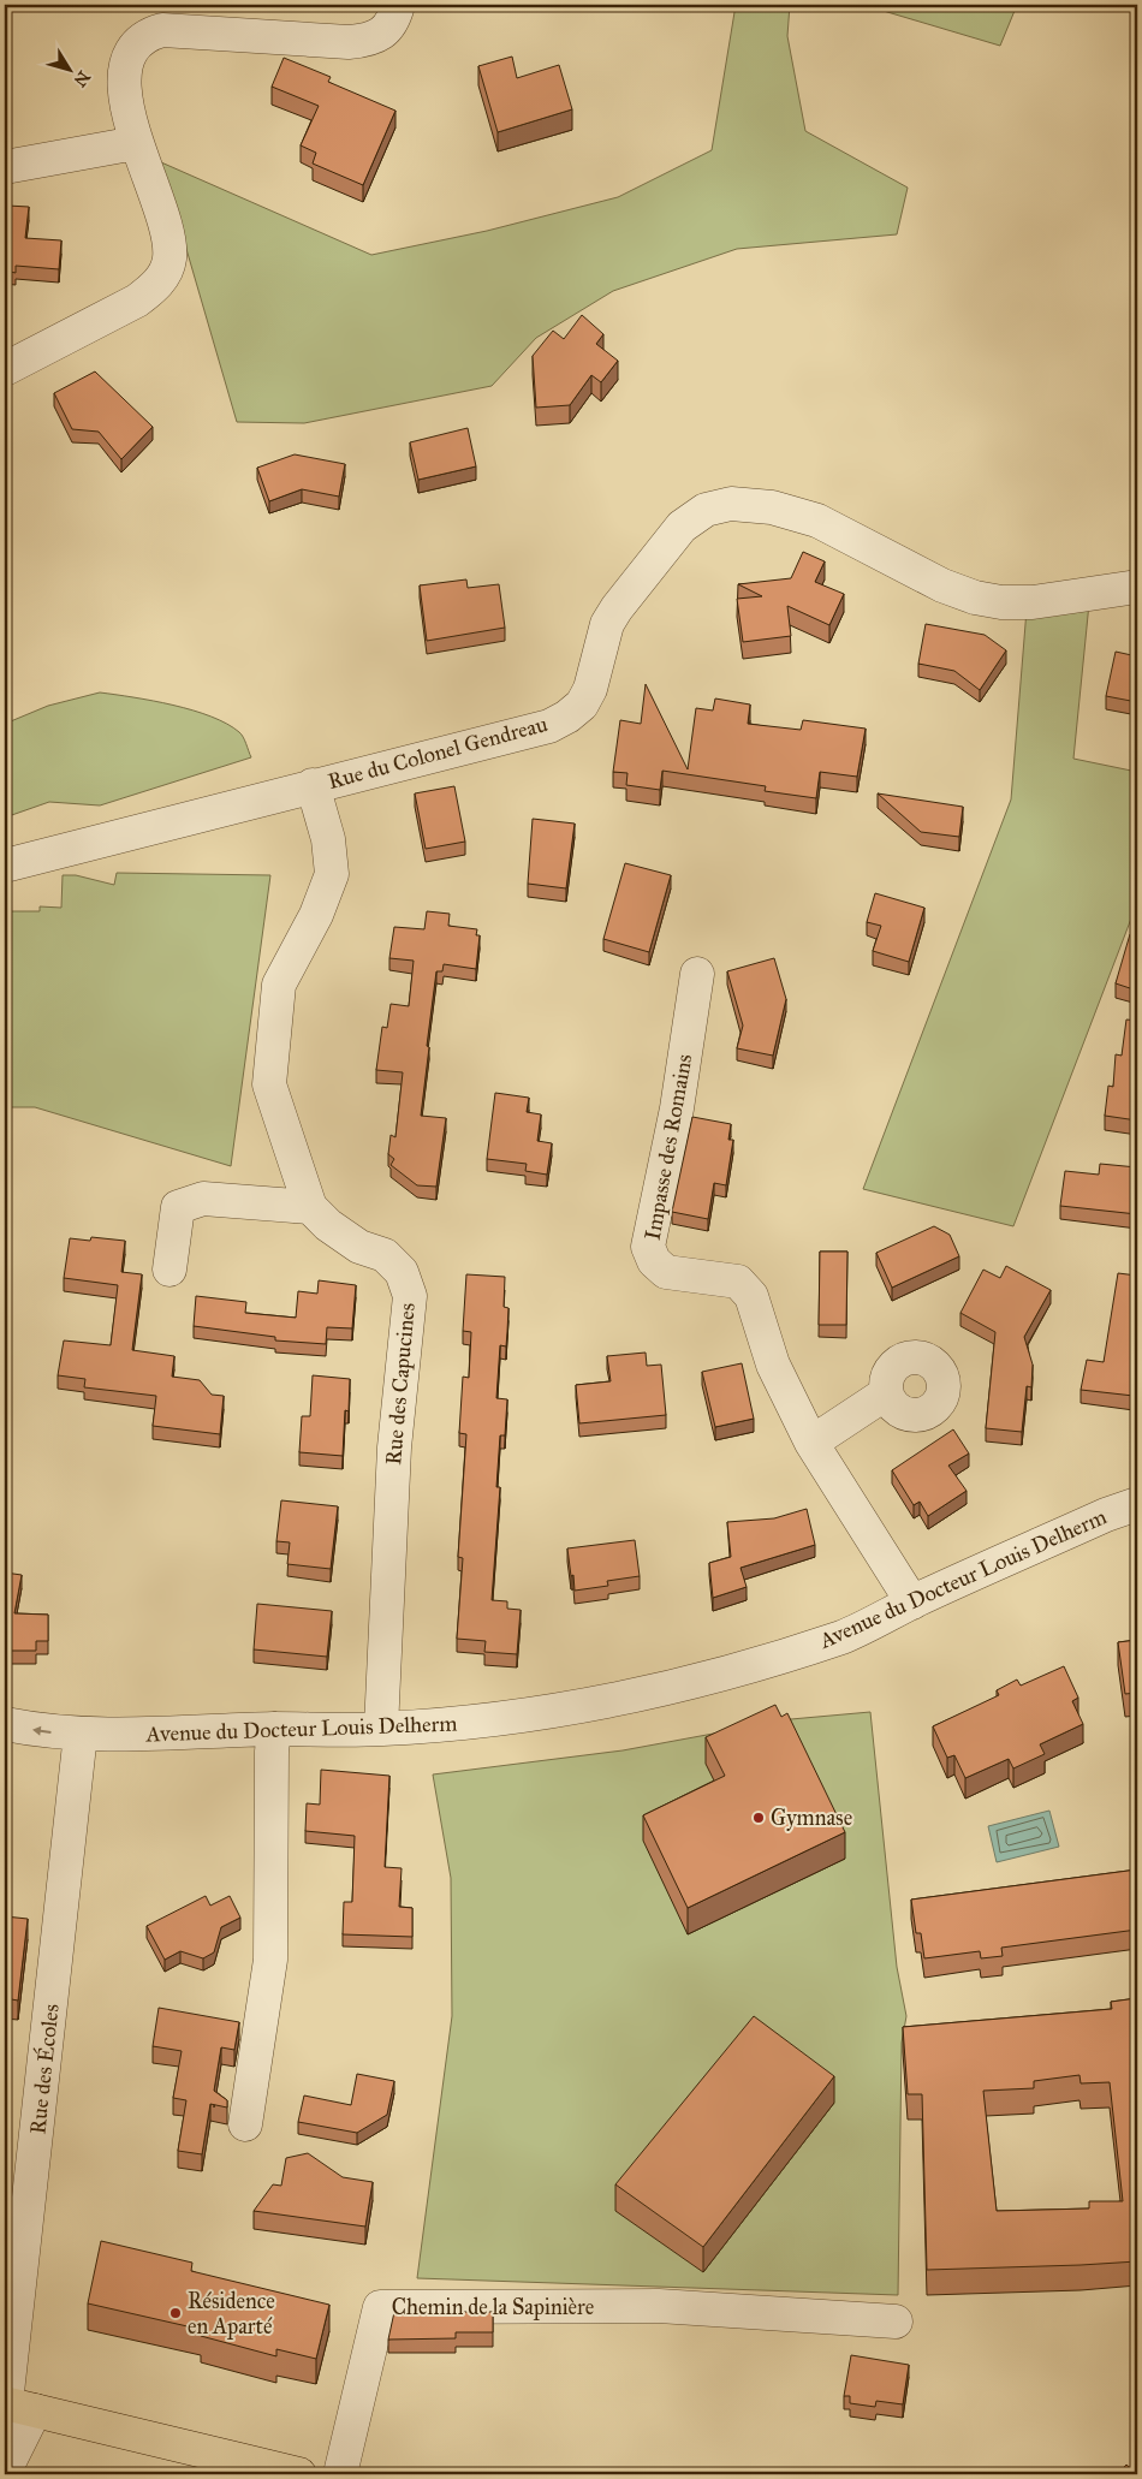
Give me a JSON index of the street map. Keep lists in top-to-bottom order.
{
  "streets": {
    "street": [
      "Rue du Colonel Gendreau",
      "Impasse des Romains",
      "Rue des Capucines",
      "Avenue du Docteur Louis Delherm",
      "Rue des Écoles",
      "Chemin de la Sapinière"
    ]
  },
  "crossings": [
    ["Rue du Colonel Gendreau", "Rue des Capucines"],
    ["Impasse des Romains", "Avenue du Docteur Louis Delherm"],
    ["Rue des Capucines", "Avenue du Docteur Louis Delherm"],
    ["Avenue du Docteur Louis Delherm", "Rue des Écoles"]
  ],
  "places": ["Gymnase", "Résidence en Aparté"],
  "north": "bottom right"
}
